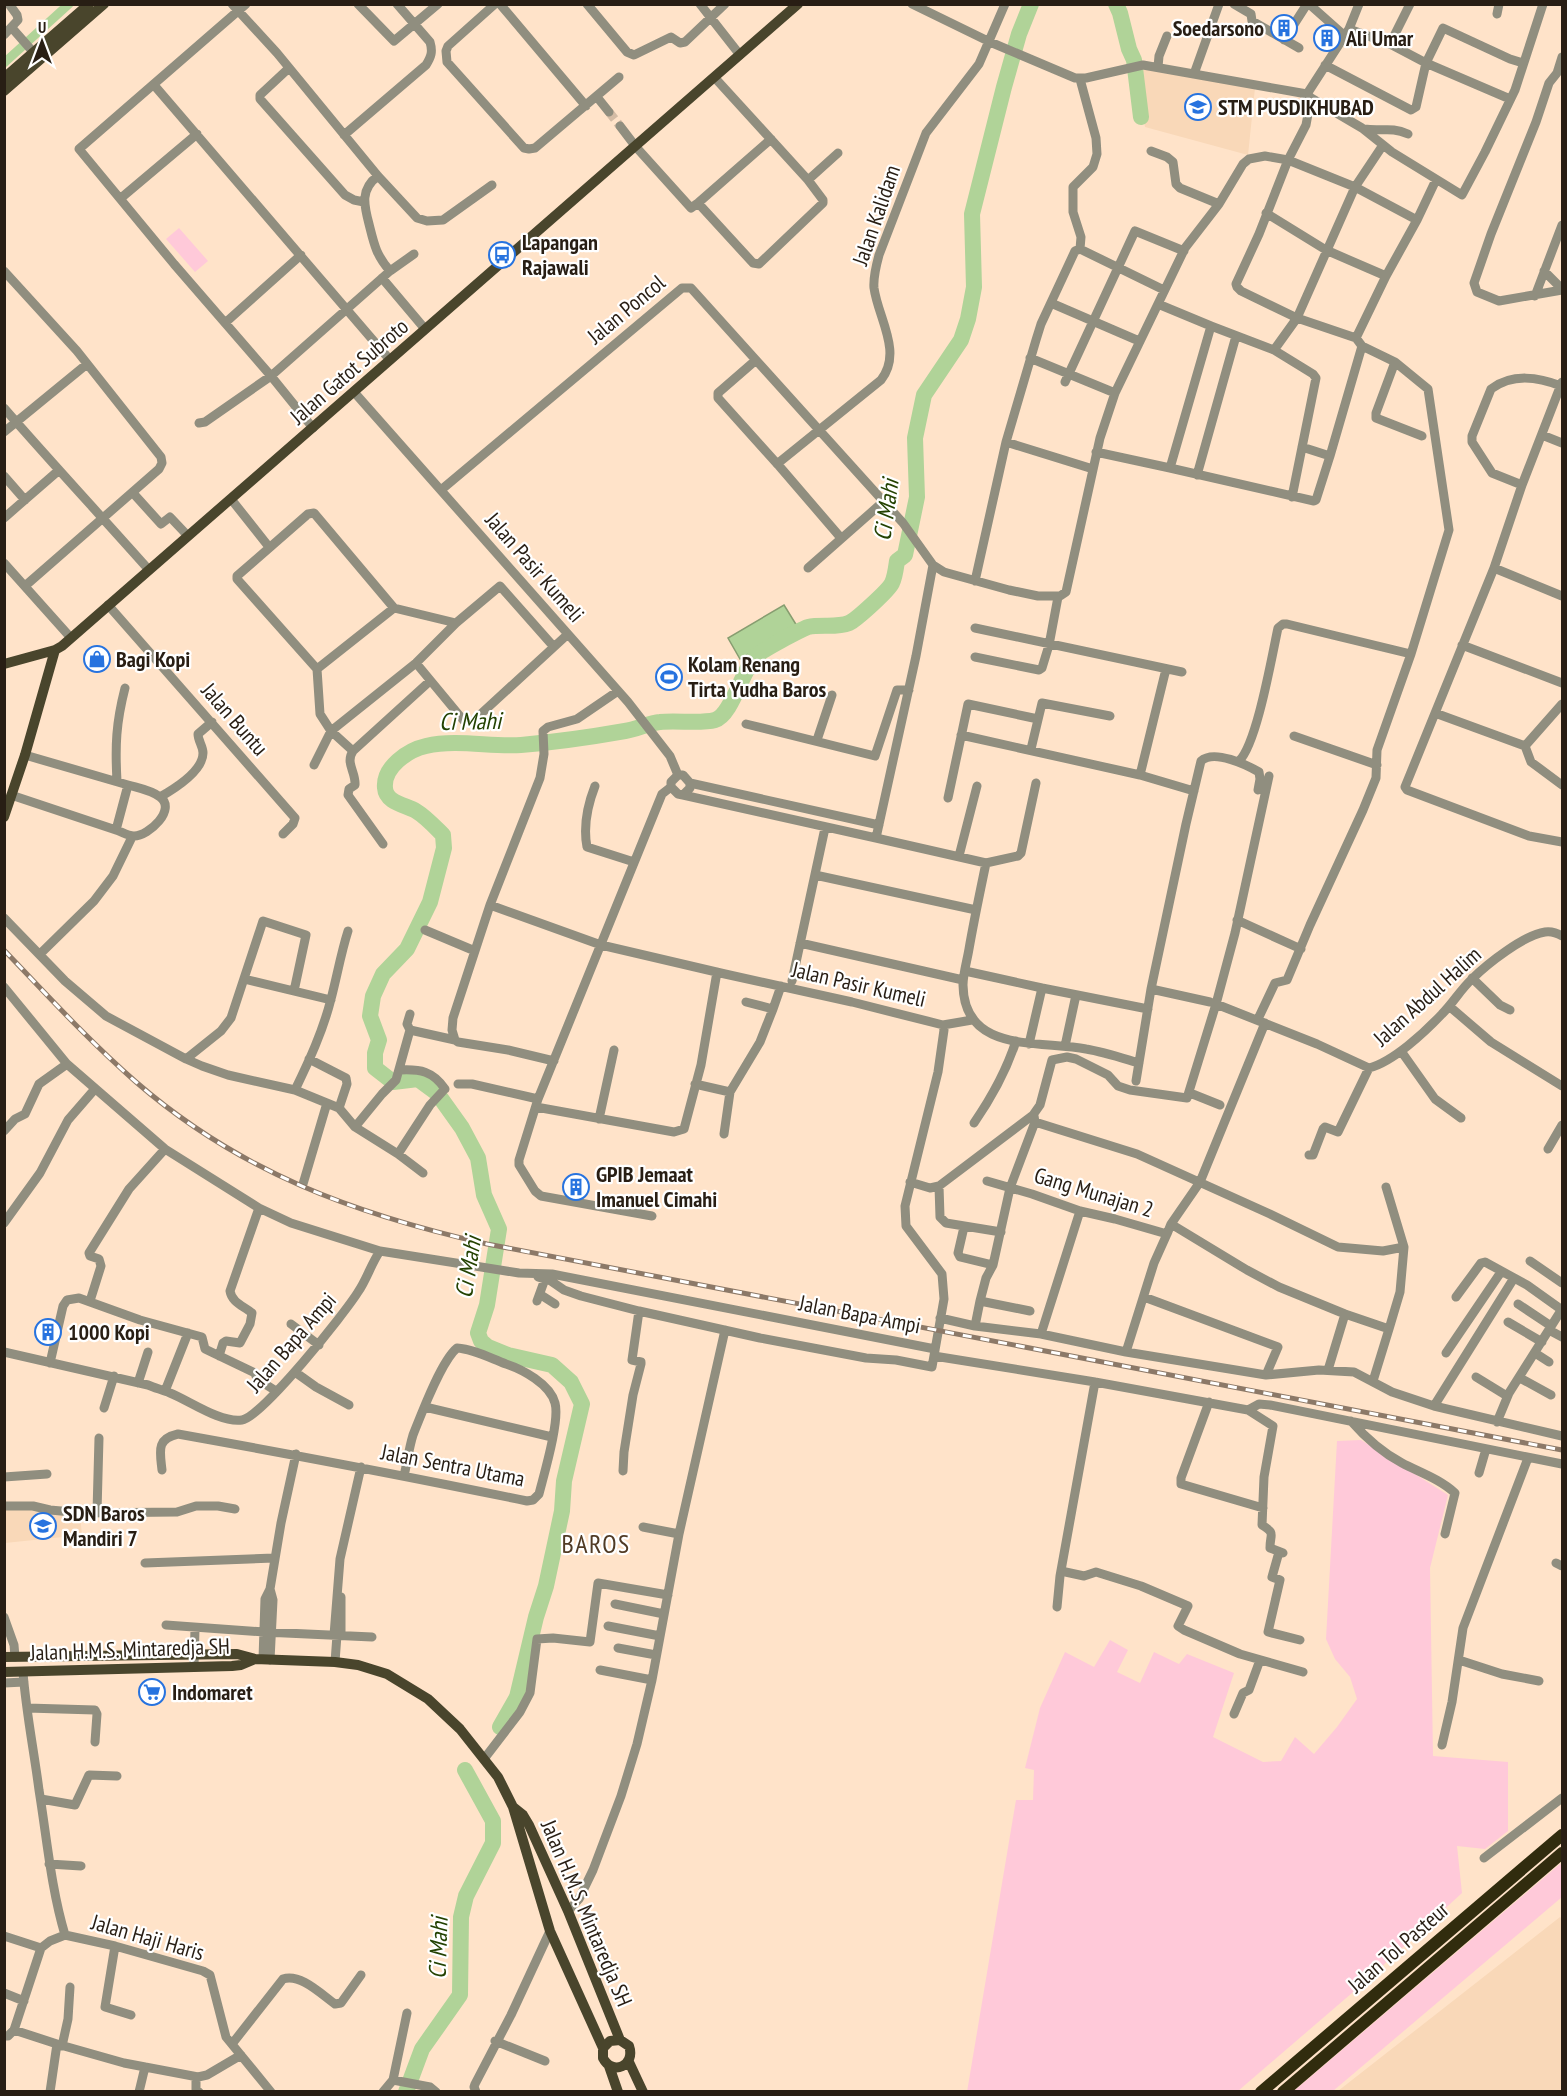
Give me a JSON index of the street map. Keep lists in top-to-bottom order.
{
  "streets": {
    "highway": ["Jalan Tol Pasteur"],
    "main road": ["Jalan Gatot Subroto", "Jalan H.M.S. Mintaredja SH"],
    "street": [
      "Jalan Kalidam",
      "Jalan Poncol",
      "Jalan Pasir Kumeli",
      "Jalan Buntu",
      "Jalan Abdul Halim",
      "Gang Munajan 2",
      "Jalan Bapa Ampi",
      "Jalan Sentra Utama",
      "Jalan Haji Haris"
    ]
  },
  "crossings": [
    ["Jalan Kalidam", "Jalan Poncol"],
    ["Jalan Poncol", "Jalan Pasir Kumeli"],
    ["Jalan Gatot Subroto", "Jalan Pasir Kumeli"],
    ["Jalan Gatot Subroto", "Jalan Buntu"],
    ["Jalan Pasir Kumeli", "Jalan Bapa Ampi"],
    ["Jalan H.M.S. Mintaredja SH", "Jalan Haji Haris"]
  ],
  "districts": ["BAROS"],
  "water": ["Ci Mahi"],
  "places": {
    "building": [
      "Soedarsono",
      "Ali Umar",
      "GPIB Jemaat Imanuel Cimahi",
      "1000 Kopi"
    ],
    "school or university": ["STM PUSDIKHUBAD", "SDN Baros Mandiri 7"],
    "bus stop": ["Lapangan Rajawali"],
    "shop": ["Bagi Kopi"],
    "sports": ["Kolam Renang Tirta Yudha Baros"],
    "supermarket": ["Indomaret"]
  },
  "north": "top"
}
